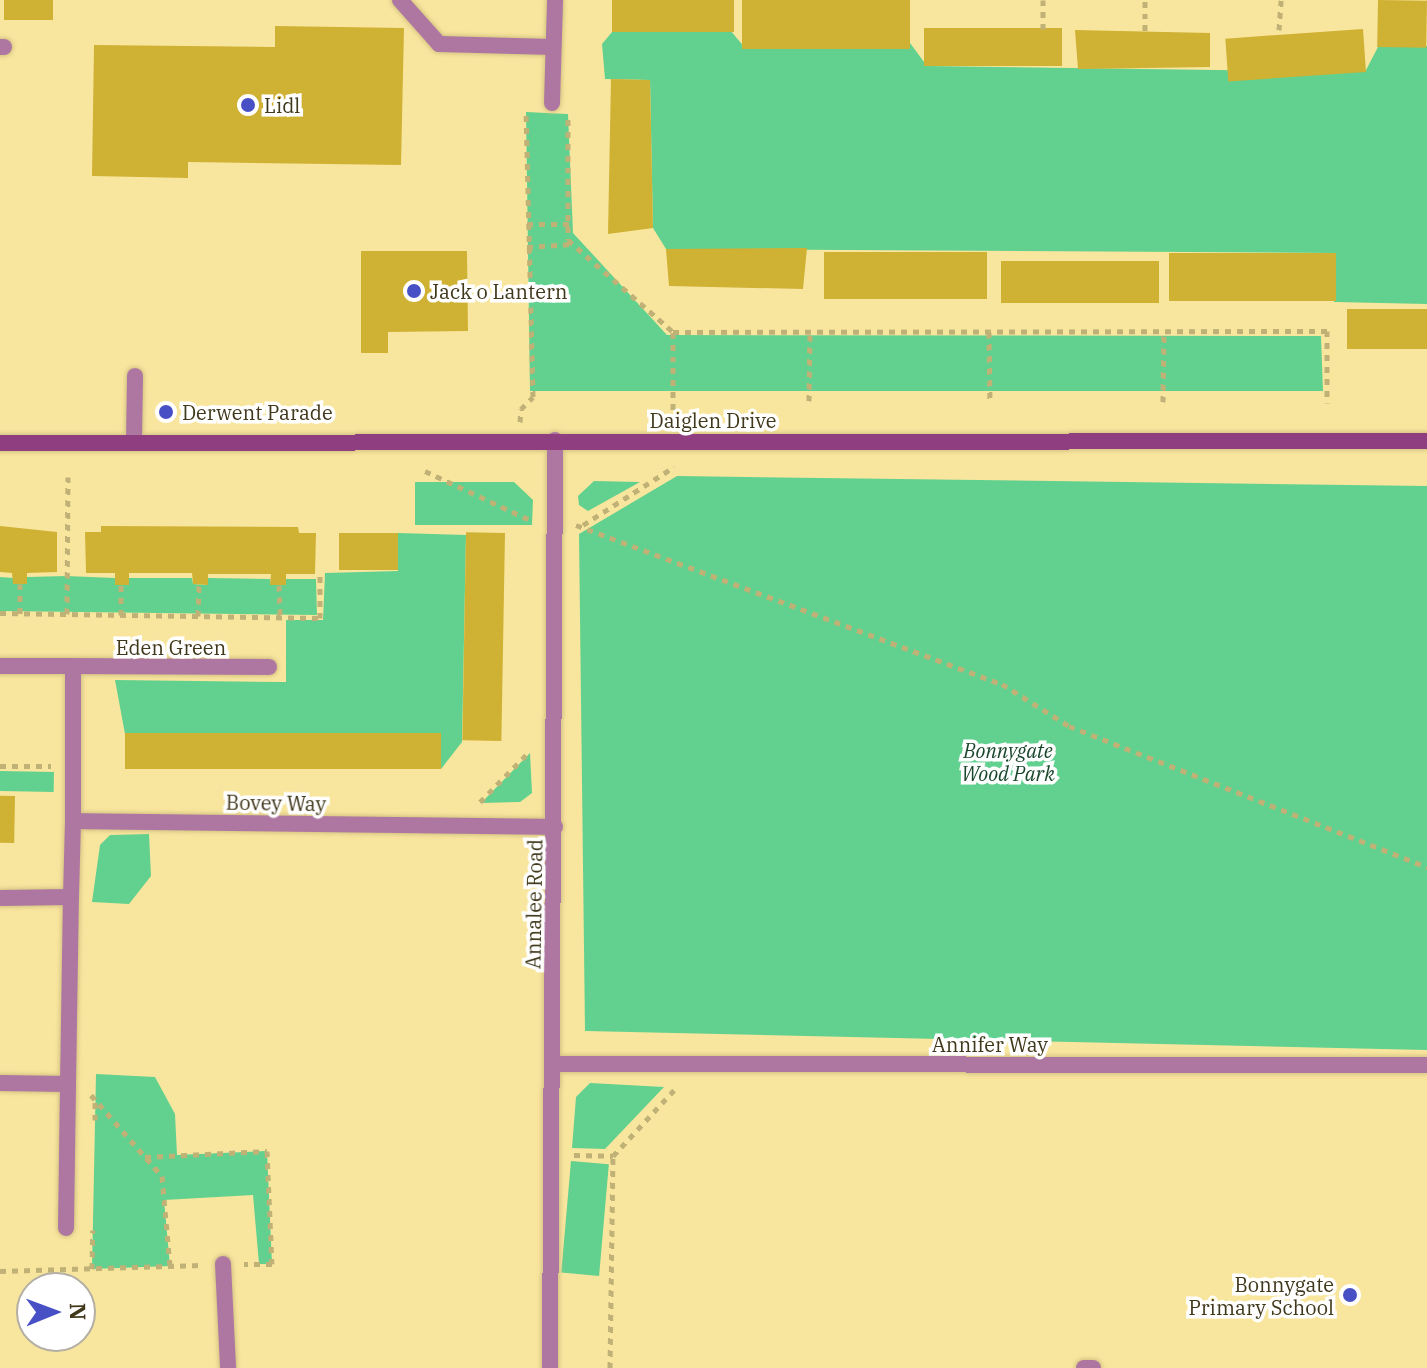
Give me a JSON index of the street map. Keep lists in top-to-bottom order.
{
  "streets": {
    "street": [
      "Daiglen Drive",
      "Eden Green",
      "Bovey Way",
      "Annalee Road",
      "Annifer Way"
    ]
  },
  "crossings": [
    ["Daiglen Drive", "Annalee Road"],
    ["Bovey Way", "Annalee Road"],
    ["Annalee Road", "Annifer Way"]
  ],
  "parks": ["Bonnygate Wood Park"],
  "places": [
    "Lidl",
    "Jack o Lantern",
    "Derwent Parade",
    "Bonnygate Primary School"
  ],
  "north": "right"
}
